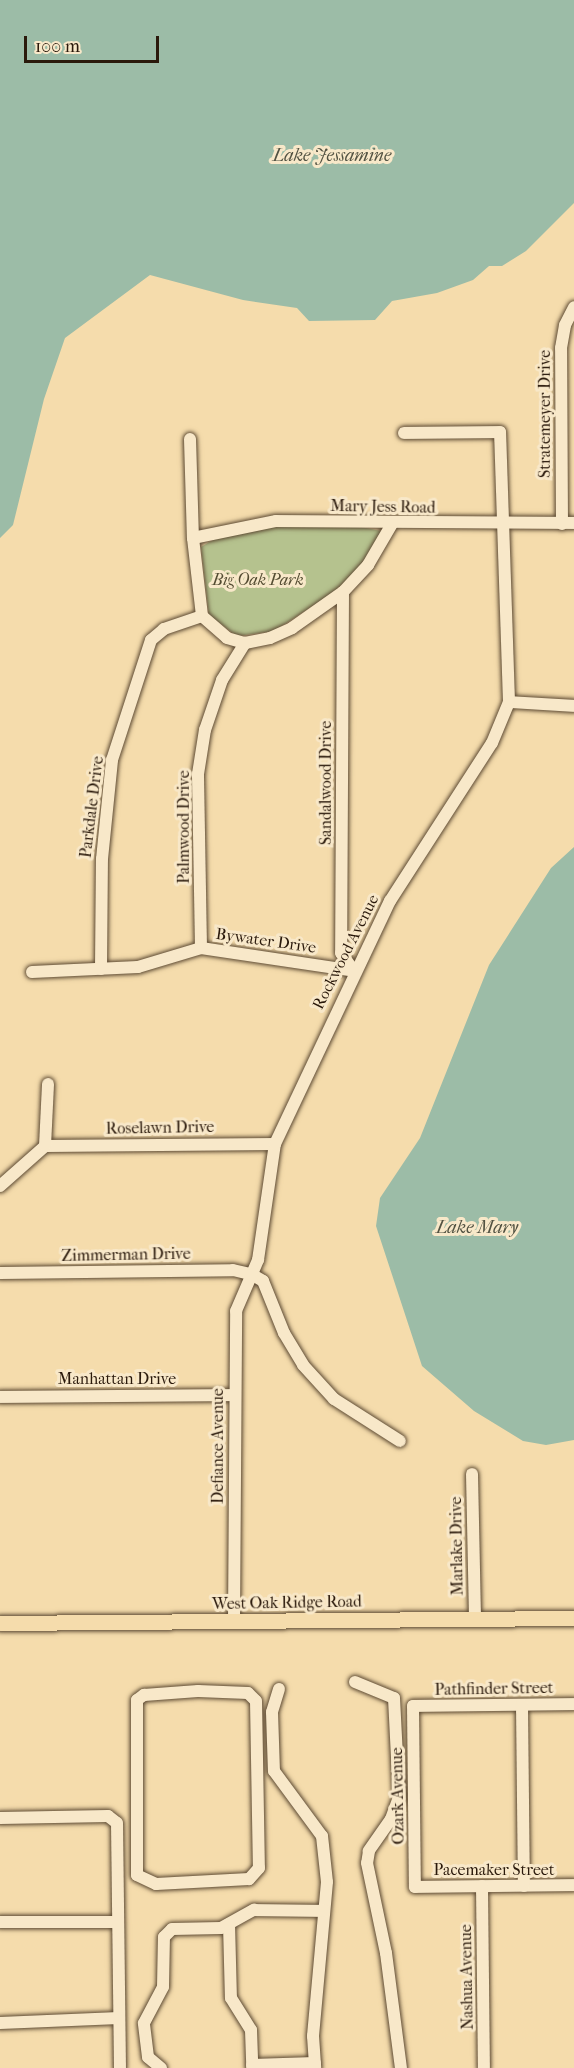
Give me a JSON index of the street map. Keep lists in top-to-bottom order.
{
  "streets": {
    "main road": ["West Oak Ridge Road"],
    "street": [
      "Stratemeyer Drive",
      "Mary Jess Road",
      "Sandalwood Drive",
      "Parkdale Drive",
      "Palmwood Drive",
      "Bywater Drive",
      "Rockwood Avenue",
      "Roselawn Drive",
      "Zimmerman Drive",
      "Manhattan Drive",
      "Defiance Avenue",
      "Marlake Drive",
      "Pathfinder Street",
      "Ozark Avenue",
      "Pacemaker Street",
      "Nashua Avenue"
    ]
  },
  "crossings": [
    ["Stratemeyer Drive", "Mary Jess Road"],
    ["Mary Jess Road", "Rockwood Avenue"],
    ["Sandalwood Drive", "Bywater Drive"],
    ["Sandalwood Drive", "Rockwood Avenue"],
    ["Parkdale Drive", "Bywater Drive"],
    ["Palmwood Drive", "Bywater Drive"],
    ["Bywater Drive", "Rockwood Avenue"],
    ["Rockwood Avenue", "Roselawn Drive"],
    ["Rockwood Avenue", "Zimmerman Drive"],
    ["Rockwood Avenue", "Defiance Avenue"],
    ["Zimmerman Drive", "Defiance Avenue"],
    ["Manhattan Drive", "Defiance Avenue"],
    ["Defiance Avenue", "West Oak Ridge Road"],
    ["Marlake Drive", "West Oak Ridge Road"],
    ["Pathfinder Street", "Ozark Avenue"],
    ["Ozark Avenue", "Pacemaker Street"],
    ["Pacemaker Street", "Nashua Avenue"]
  ],
  "water": ["Lake Jessamine", "Lake Mary"],
  "parks": ["Big Oak Park"],
  "scale_bar": "100 m"
}
